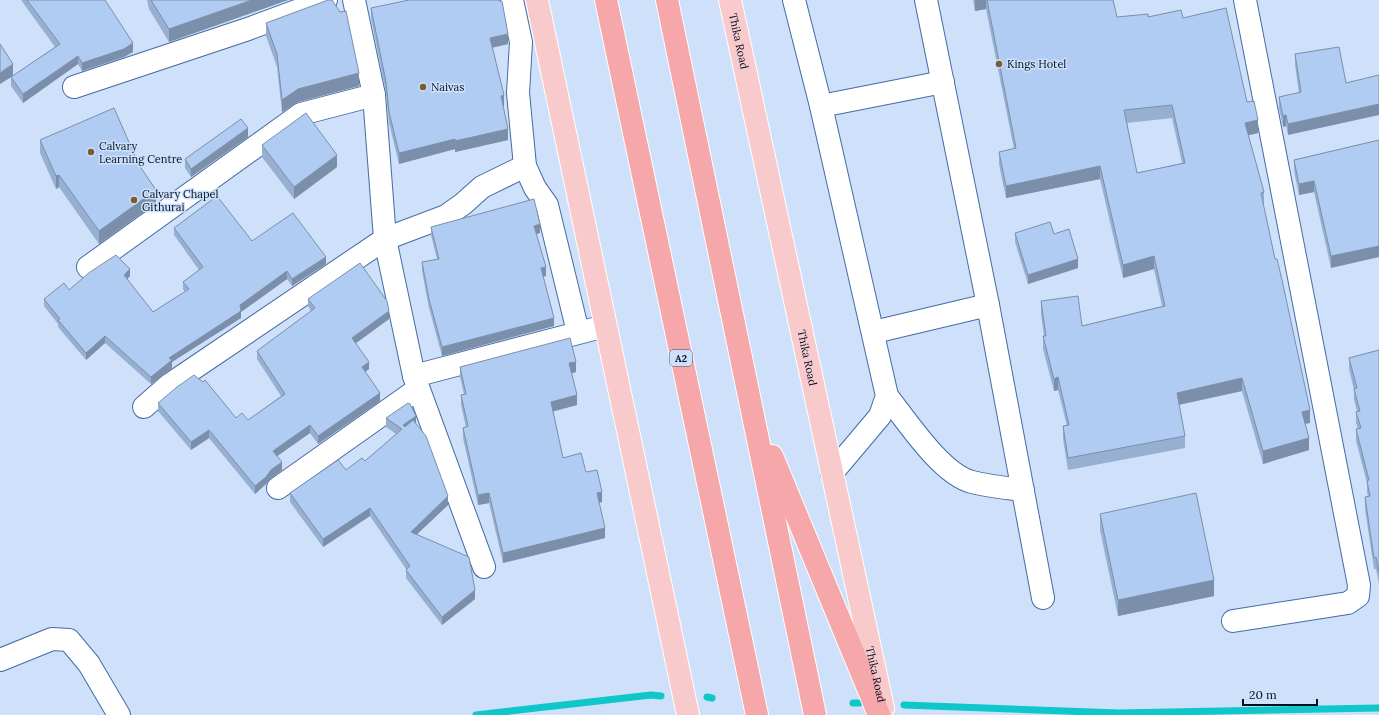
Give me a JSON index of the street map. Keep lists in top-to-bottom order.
{
  "streets": {
    "highway": ["A2"],
    "main road": ["Thika Road"]
  },
  "places": [
    "Kings Hotel",
    "Naivas",
    "Calvary Learning Centre",
    "Calvary Chapel Githurai"
  ],
  "scale_bar": "20 m"
}
